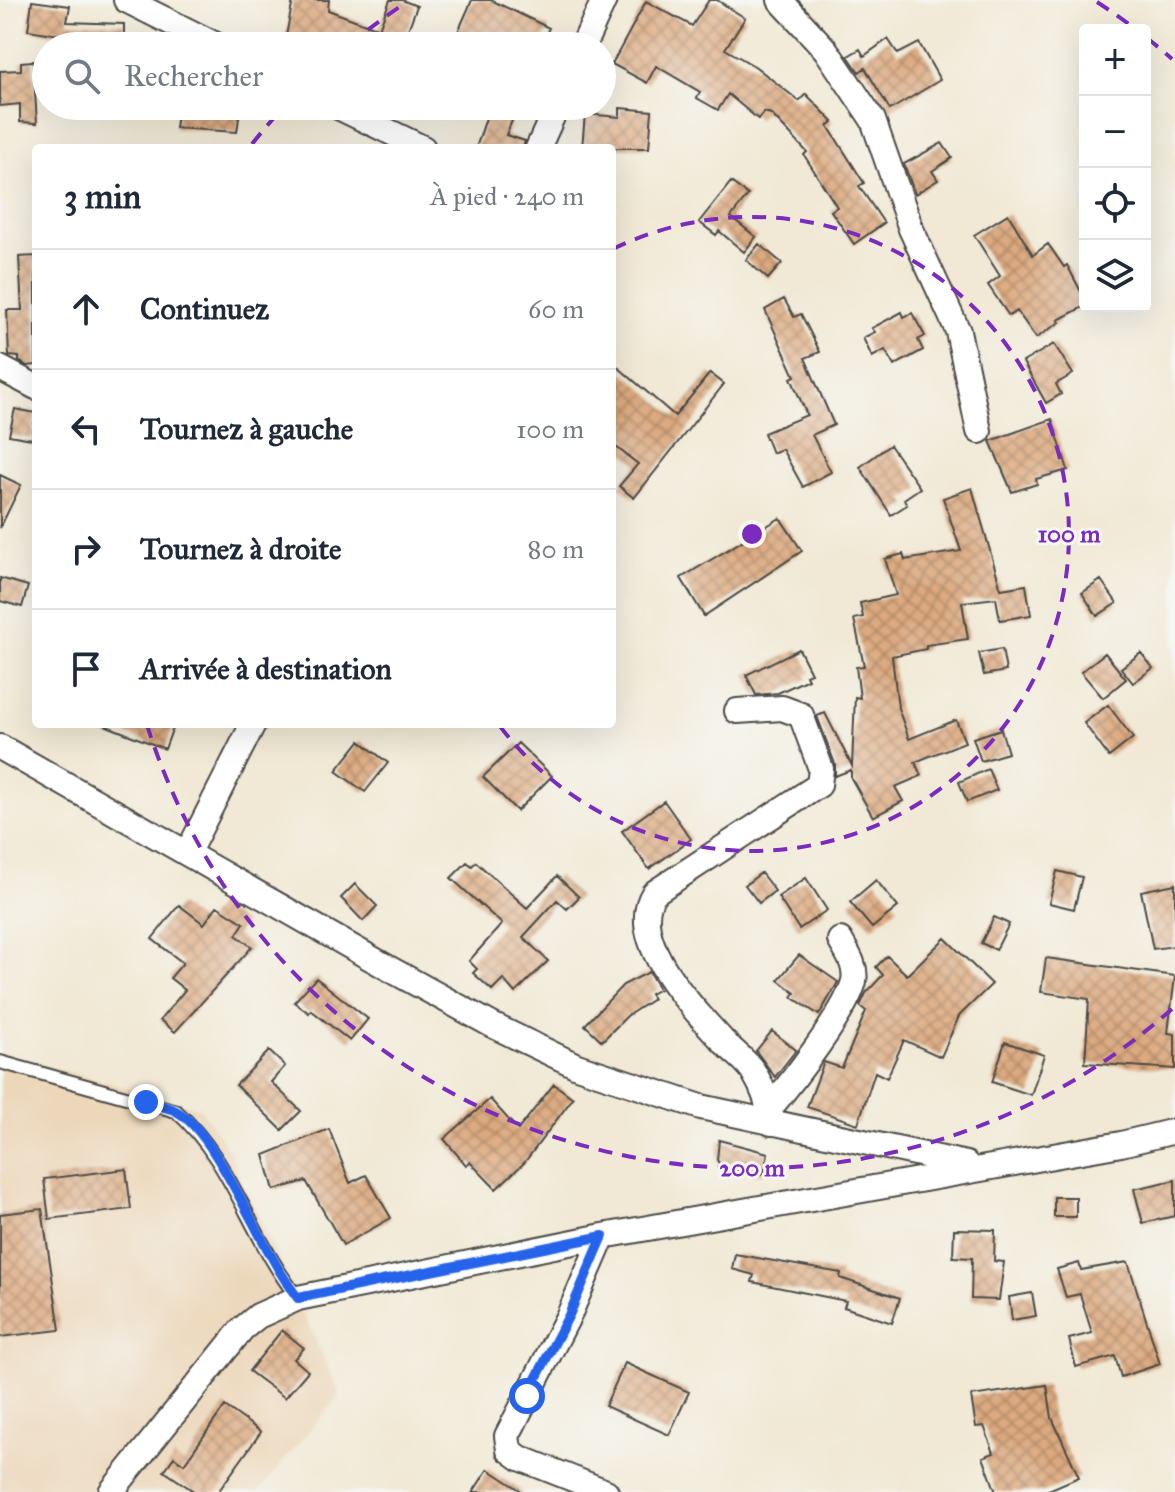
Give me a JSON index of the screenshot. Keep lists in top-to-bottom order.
{
  "page": {
    "map_buttons": ["+", "−"],
    "search": "Rechercher",
    "heading": ["3 min", "À pied · 240 m"],
    "list": [
      ["Continuez", "60 m"],
      ["Tournez à gauche", "100 m"],
      ["Tournez à droite", "80 m"],
      "Arrivée à destination"
    ]
  },
  "rings": ["100 m", "200 m"]
}
